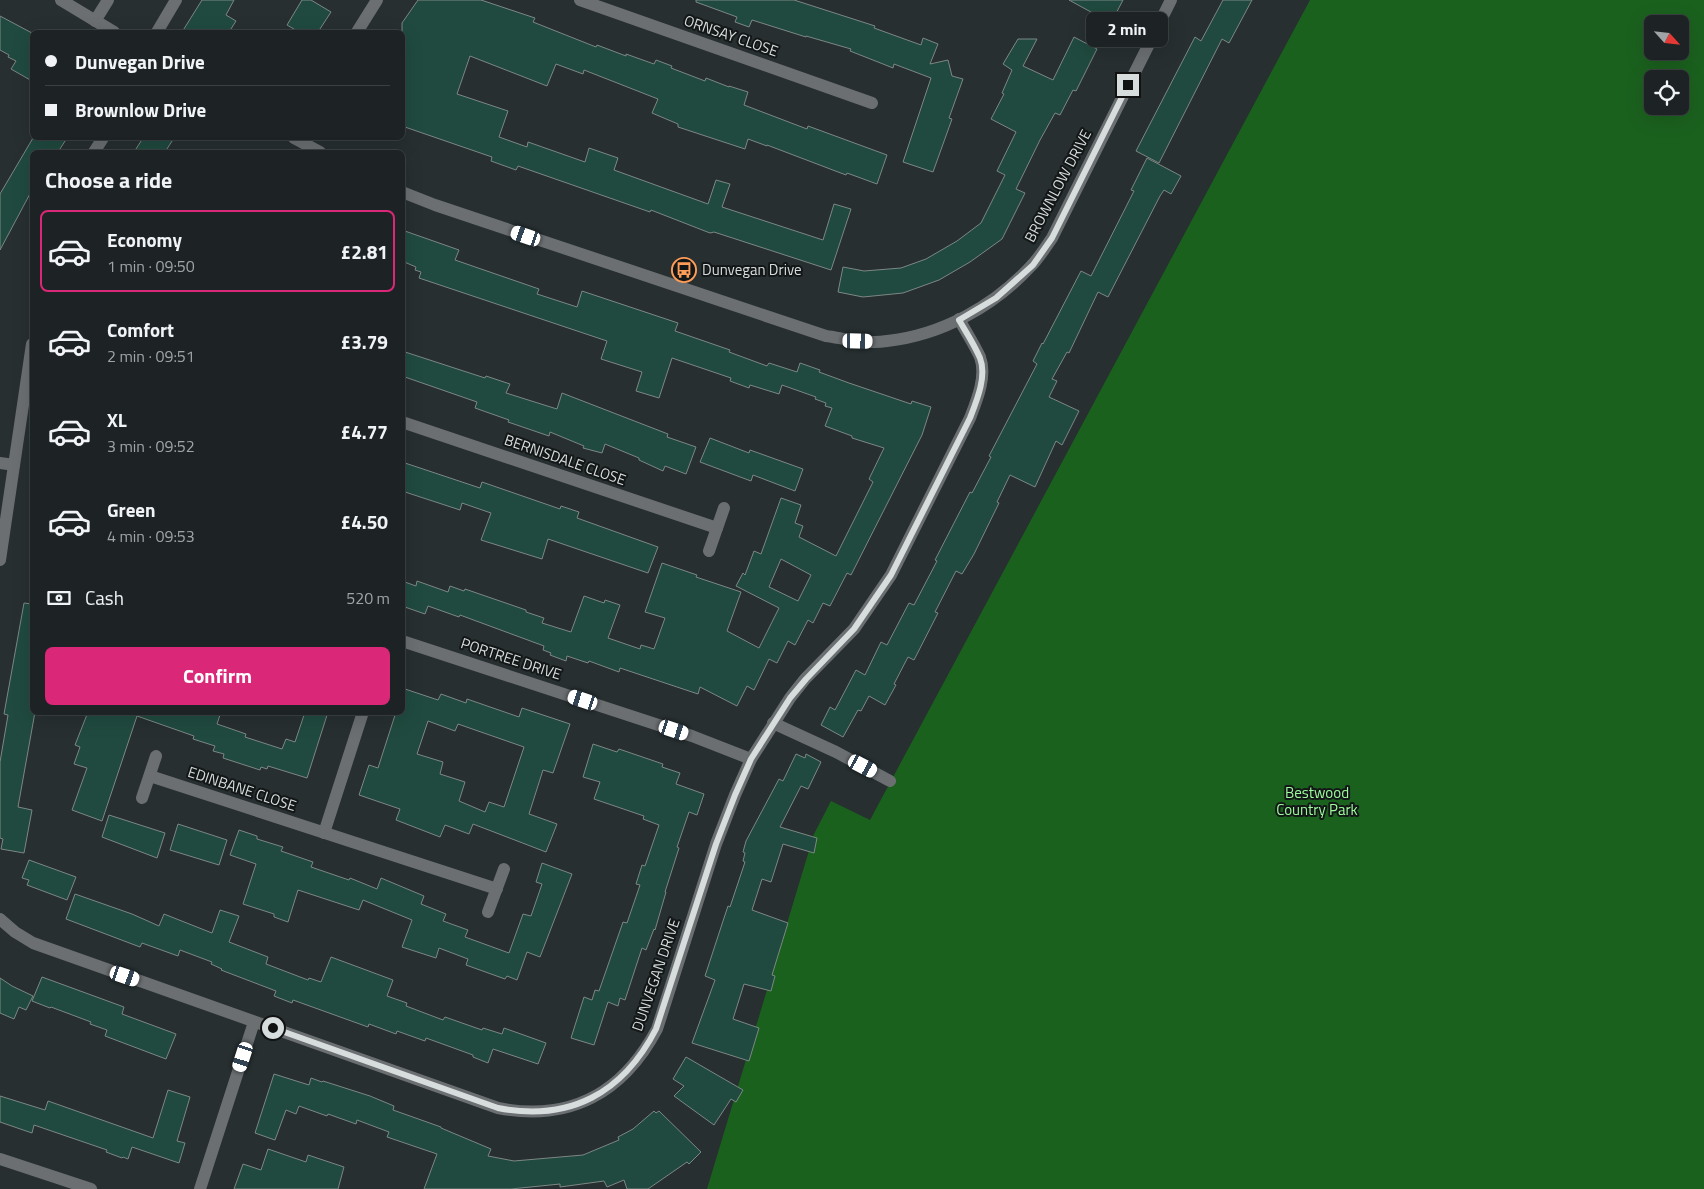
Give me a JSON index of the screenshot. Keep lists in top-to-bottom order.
{
  "streets": {
    "street": [
      "ORNSAY CLOSE",
      "BROWNLOW DRIVE",
      "BERNISDALE CLOSE",
      "PORTREE DRIVE",
      "EDINBANE CLOSE",
      "DUNVEGAN DRIVE"
    ]
  },
  "crossings": [
    ["BROWNLOW DRIVE", "DUNVEGAN DRIVE"],
    ["PORTREE DRIVE", "DUNVEGAN DRIVE"]
  ],
  "parks": ["Bestwood Country Park"],
  "places": {
    "bus stop": ["Dunvegan Drive"]
  },
  "north": "bottom right",
  "page": {
    "bubble": "2 min",
    "banner": ["Dunvegan Drive", "Brownlow Drive"],
    "heading": "Choose a ride",
    "list": [
      {
        "name": "Economy",
        "note": "1 min · 09:50",
        "value": "£2.81"
      },
      {
        "name": "Comfort",
        "note": "2 min · 09:51",
        "value": "£3.79"
      },
      {
        "name": "XL",
        "note": "3 min · 09:52",
        "value": "£4.77"
      },
      {
        "name": "Green",
        "note": "4 min · 09:53",
        "value": "£4.50"
      }
    ],
    "pay": ["Cash", "520 m"],
    "buttons": "Confirm"
  }
}
